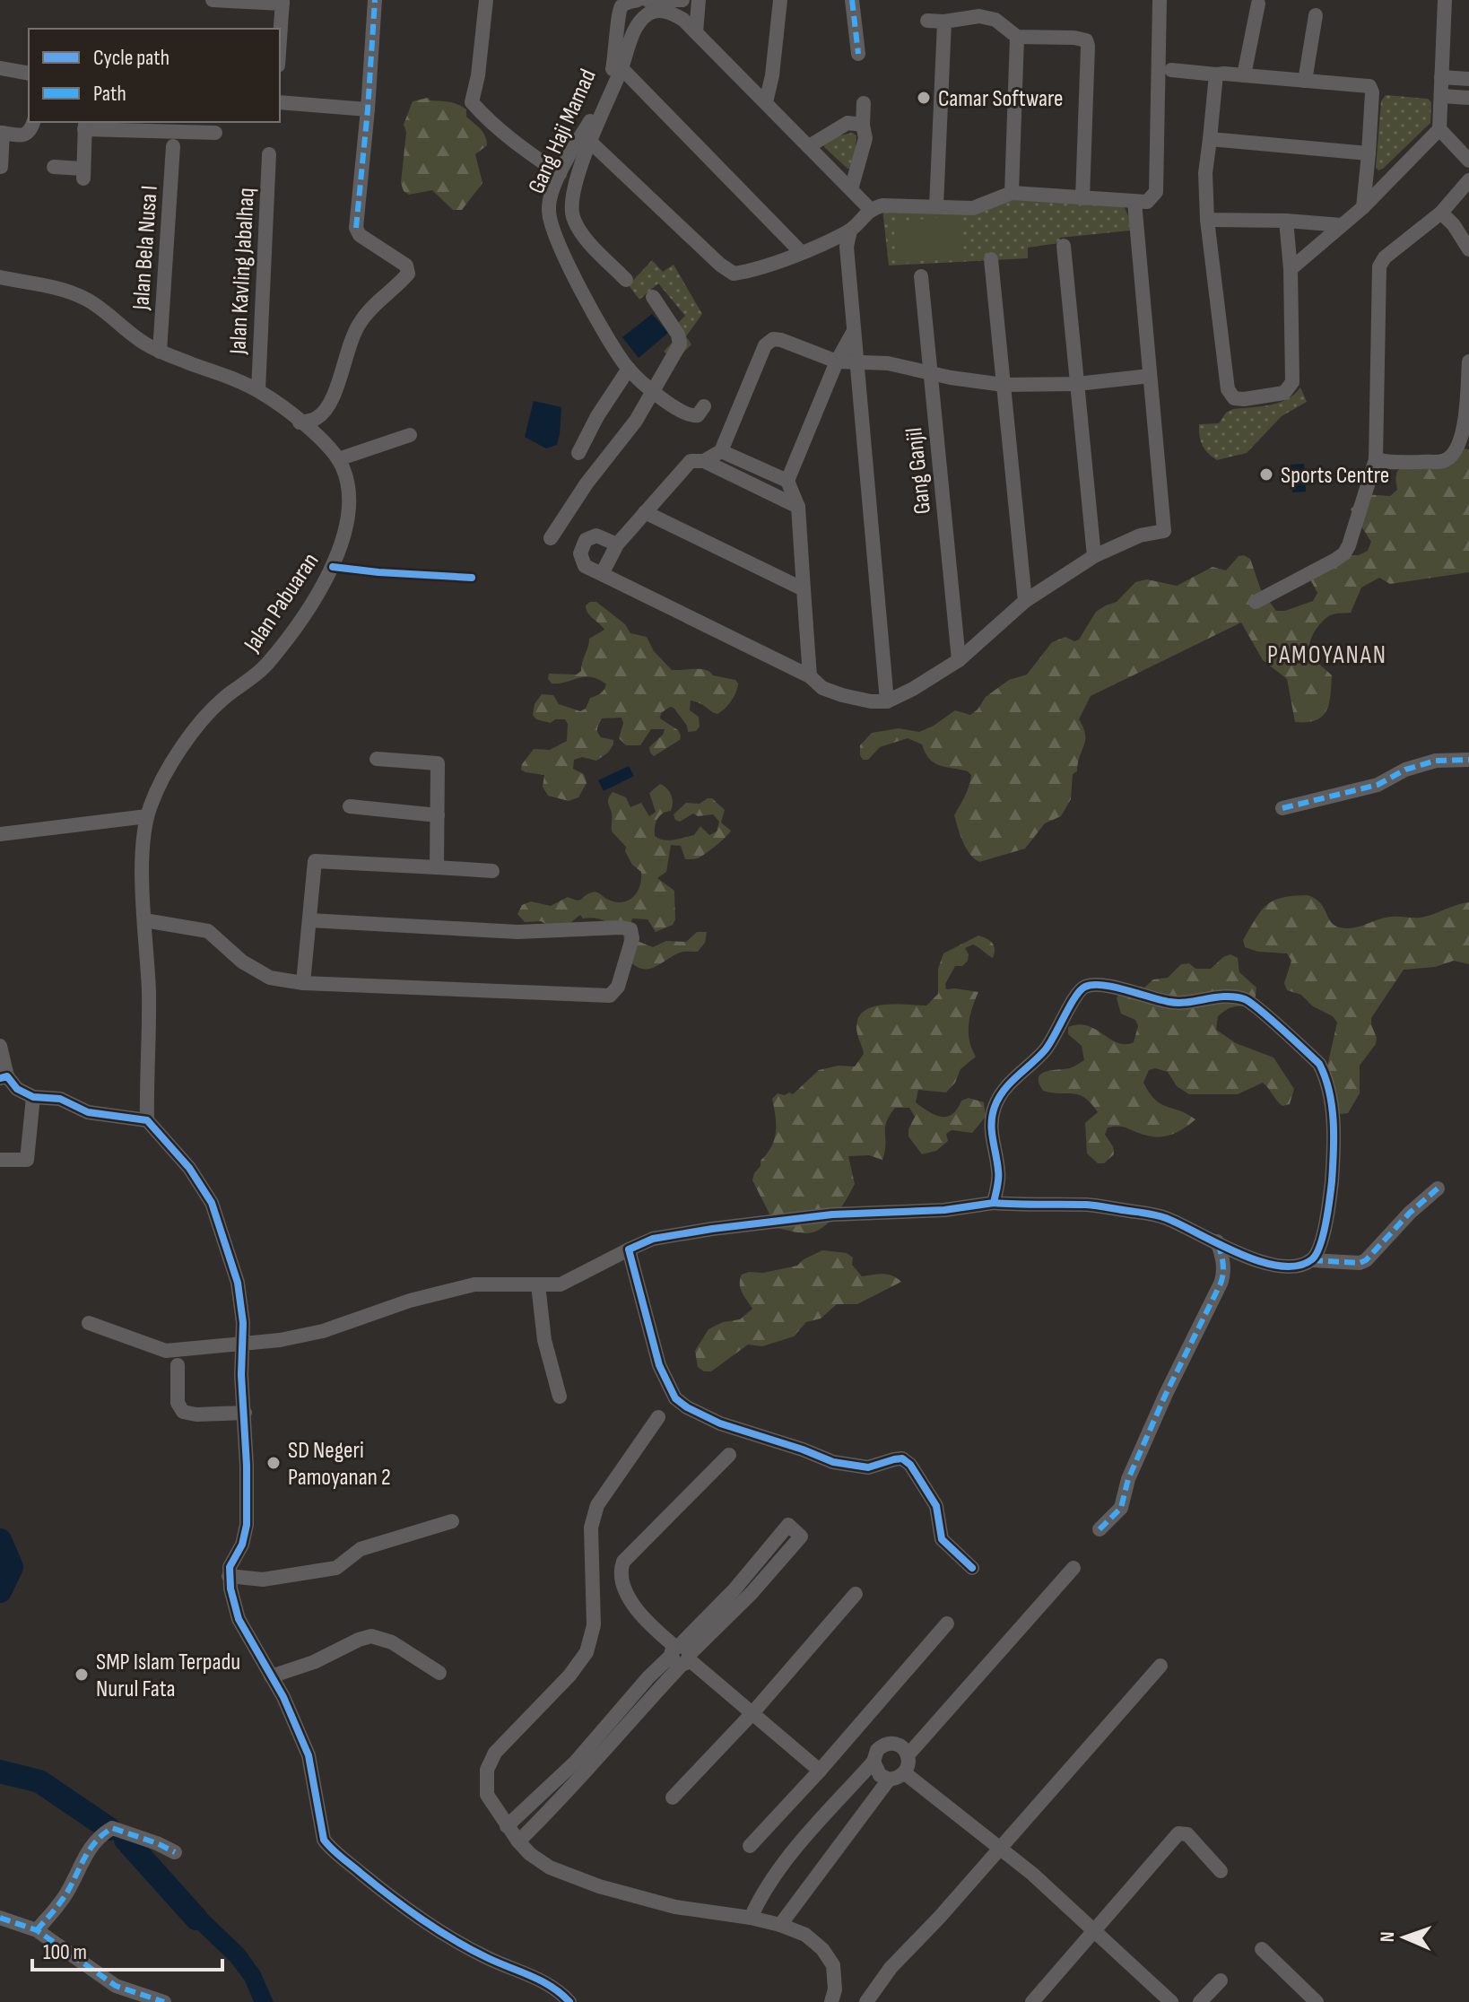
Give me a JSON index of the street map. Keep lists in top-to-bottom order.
{
  "streets": {
    "street": [
      "Gang Haji Mamad",
      "Jalan Bela Nusa I",
      "Jalan Kavling Jabalhaq",
      "Gang Ganjil",
      "Jalan Pabuaran"
    ]
  },
  "crossings": [
    ["Jalan Bela Nusa I", "Jalan Pabuaran"],
    ["Jalan Kavling Jabalhaq", "Jalan Pabuaran"]
  ],
  "districts": ["PAMOYANAN"],
  "places": [
    "Camar Software",
    "Sports Centre",
    "SD Negeri Pamoyanan 2",
    "SMP Islam Terpadu Nurul Fata"
  ],
  "legend": ["Cycle path", "Path"],
  "scale_bar": "100 m",
  "north": "left"
}
